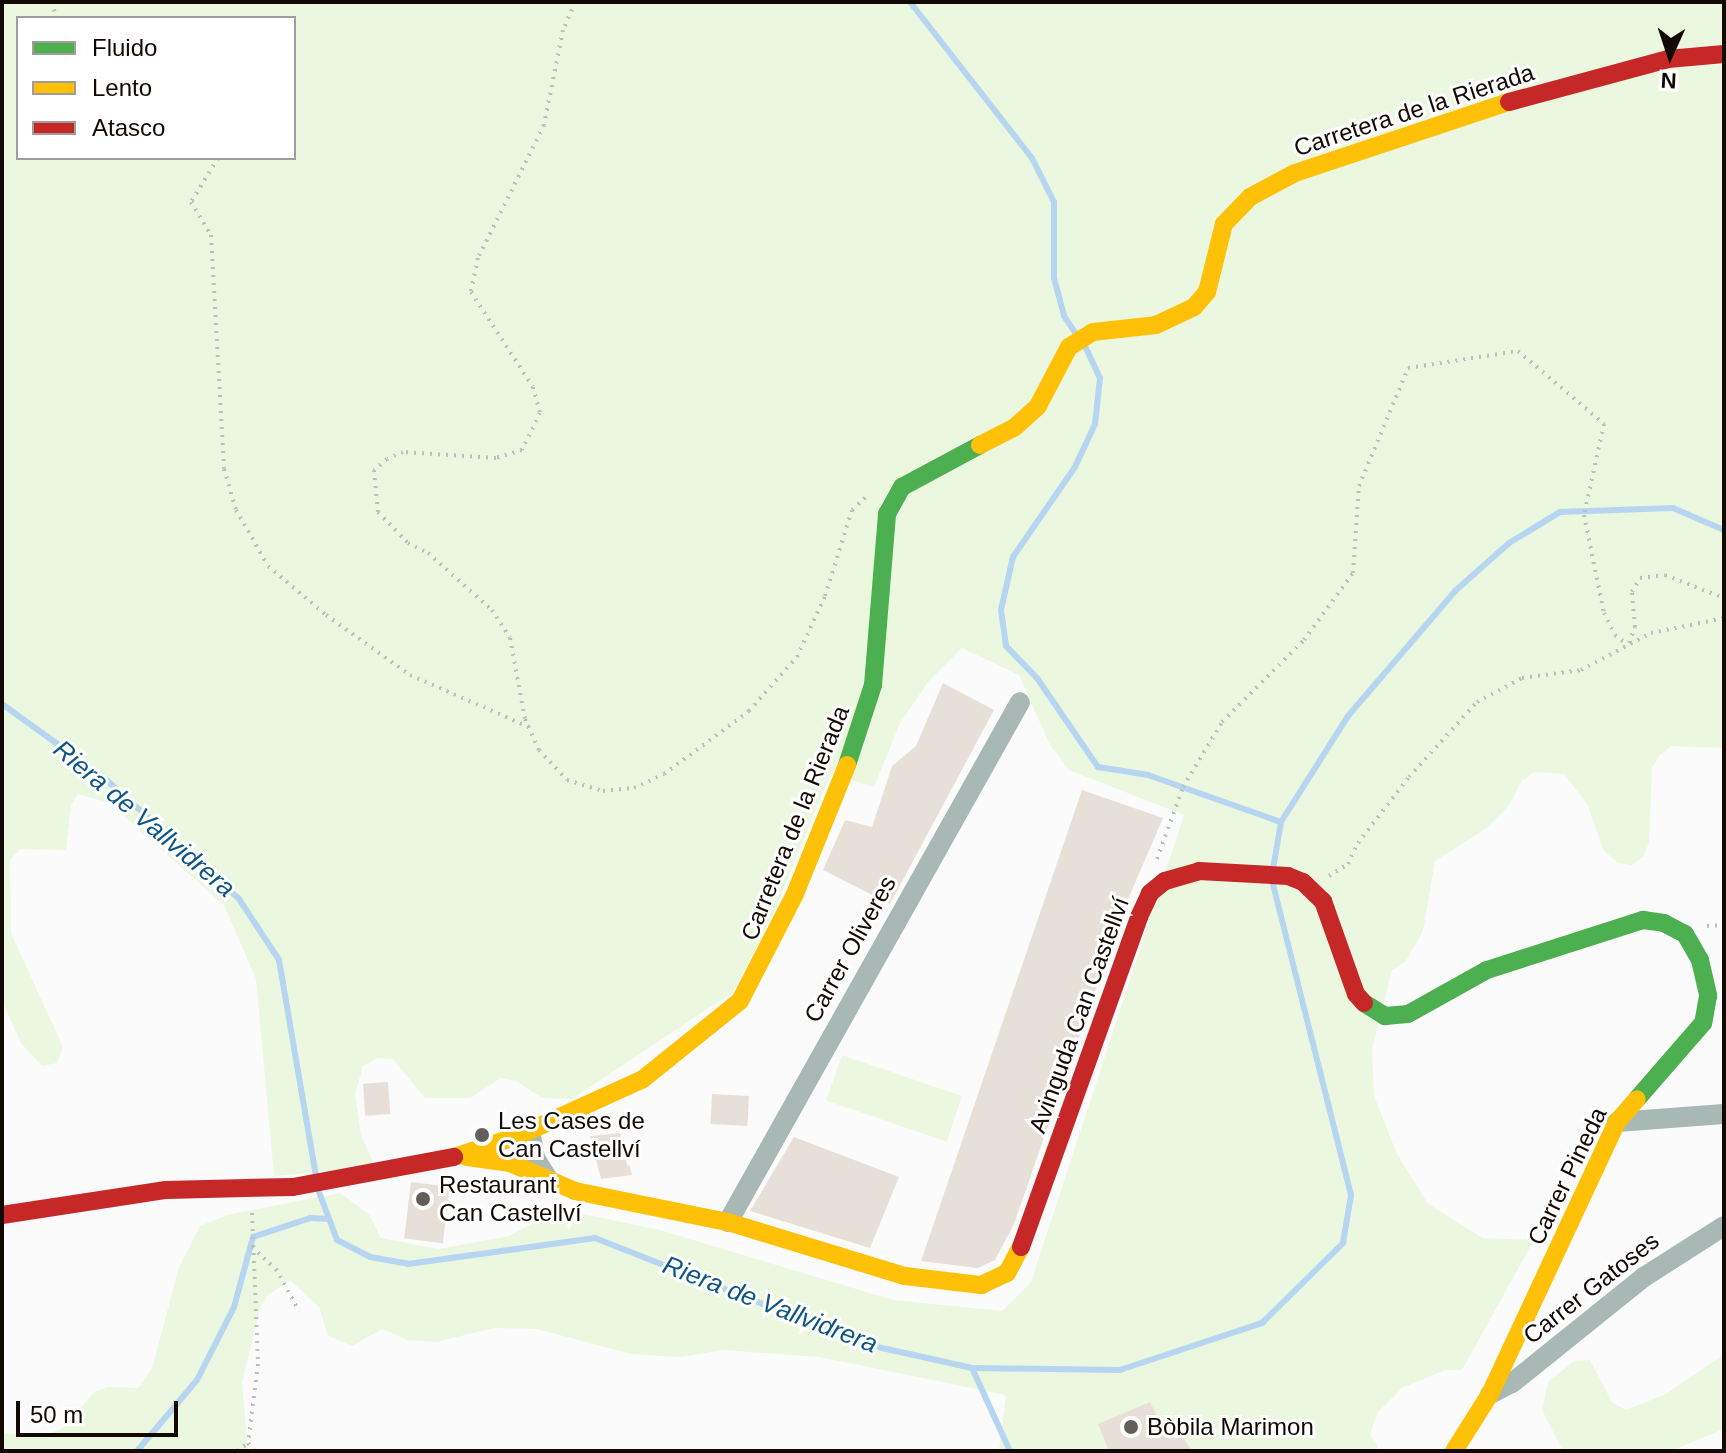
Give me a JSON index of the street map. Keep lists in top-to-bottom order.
{
  "streets": {
    "street": [
      "Carretera de la Rierada",
      "Carrer Oliveres",
      "Avinguda Can Castellví",
      "Carrer Pineda",
      "Carrer Gatoses"
    ]
  },
  "crossings": [
    ["Carretera de la Rierada", "Avinguda Can Castellví"],
    ["Carrer Oliveres", "Avinguda Can Castellví"],
    ["Avinguda Can Castellví", "Carrer Pineda"],
    ["Carrer Pineda", "Carrer Gatoses"]
  ],
  "water": ["Riera de Vallvidrera"],
  "places": ["Les Cases de Can Castellví", "Restaurant Can Castellví", "Bòbila Marimon"],
  "legend": ["Fluido", "Lento", "Atasco"],
  "scale_bar": "50 m",
  "north": "bottom"
}
